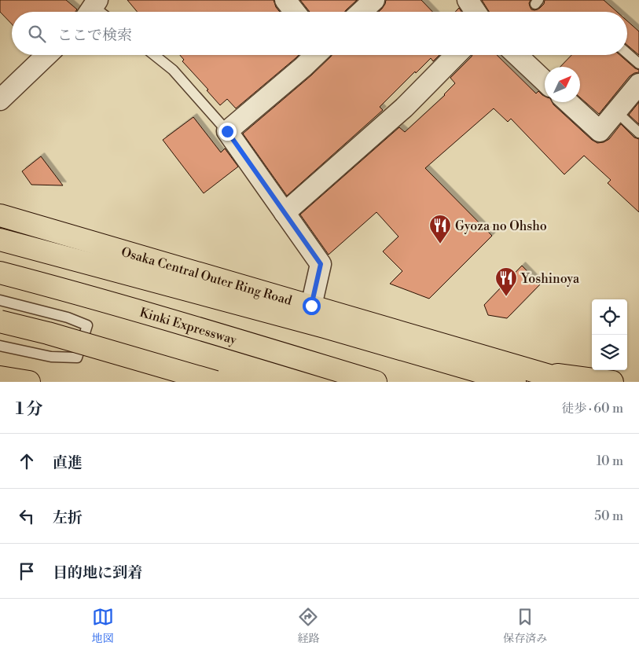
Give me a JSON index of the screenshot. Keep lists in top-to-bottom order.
{
  "streets": {
    "main road": ["Osaka Central Outer Ring Road", "Kinki Expressway"]
  },
  "places": {
    "restaurant": ["Gyoza no Ohsho", "Yoshinoya"]
  },
  "north": "top right",
  "page": {
    "search": "ここで検索",
    "heading": ["1 分", "徒歩 · 60 m"],
    "list": [
      ["直進", "10 m"],
      ["左折", "50 m"],
      "目的地に到着"
    ],
    "nav": ["地図", "経路", "保存済み"]
  }
}
